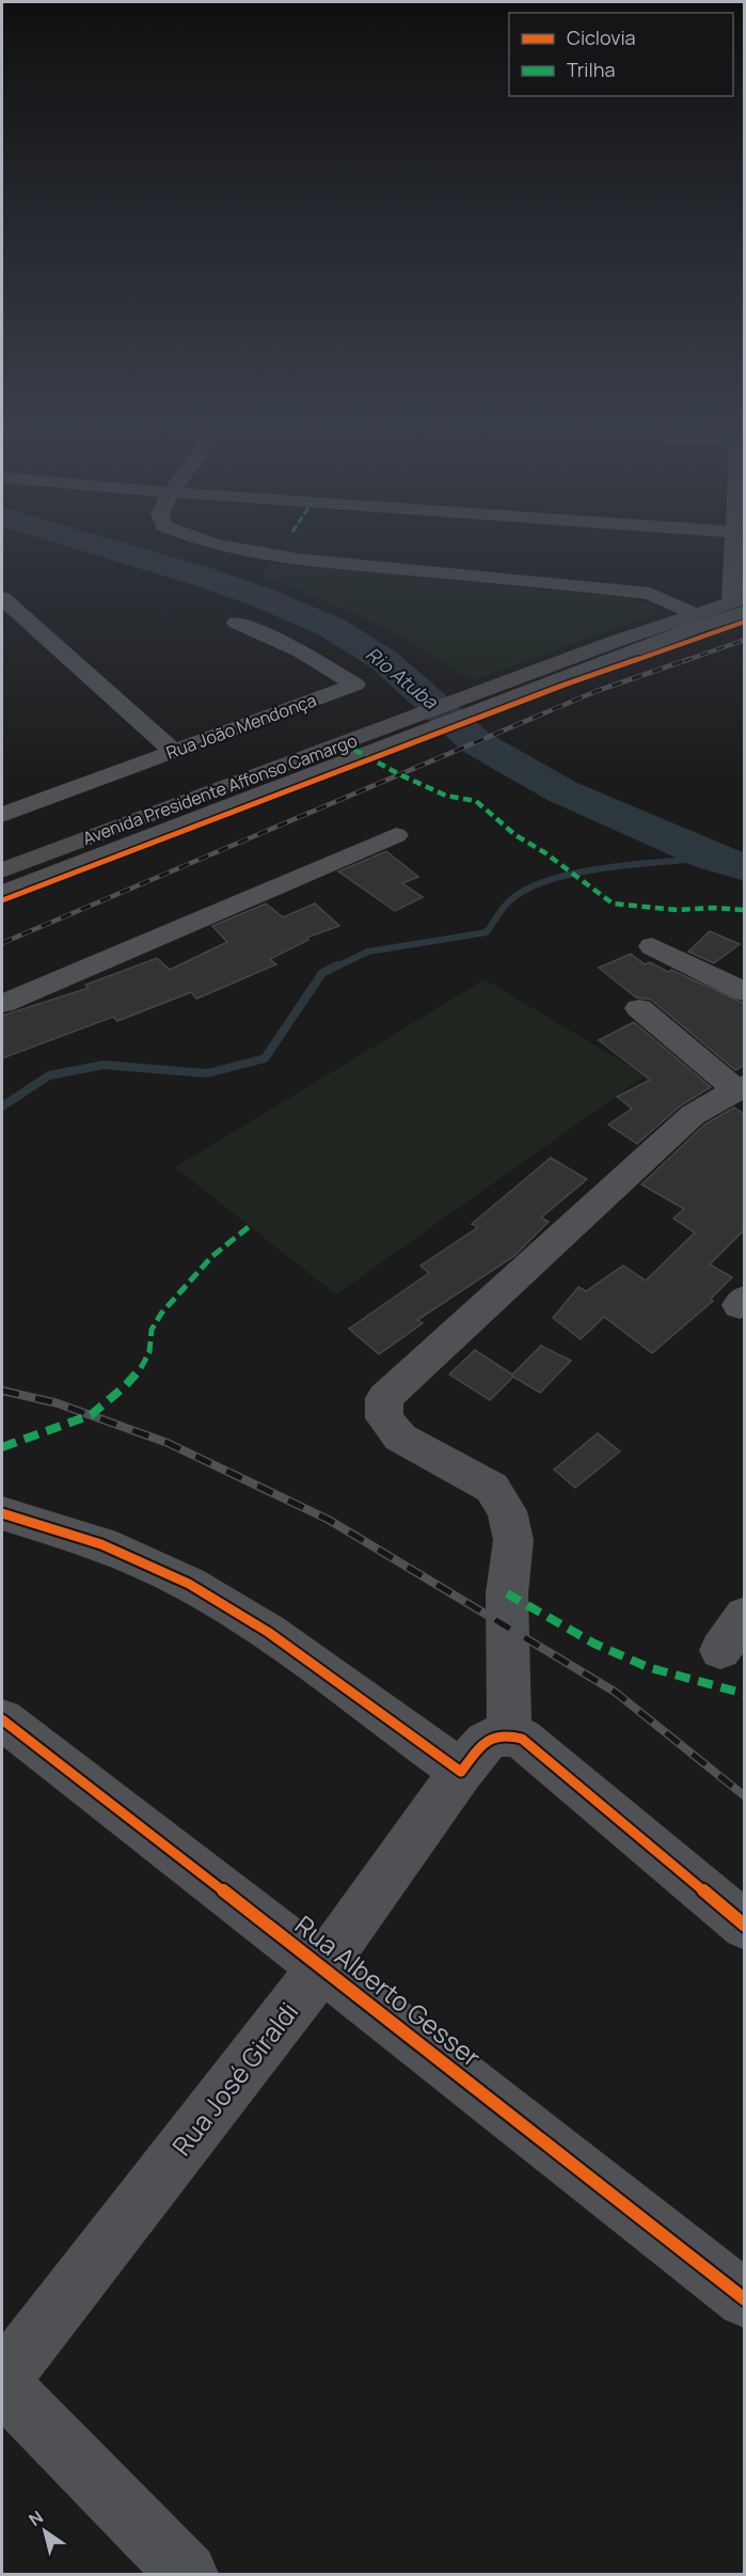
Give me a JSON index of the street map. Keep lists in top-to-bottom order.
{
  "streets": {
    "main road": ["Avenida Presidente Affonso Camargo"],
    "street": ["Rua João Mendonça", "Rua Alberto Gesser", "Rua José Giraldi"]
  },
  "crossings": [
    ["Rua Alberto Gesser", "Rua José Giraldi"]
  ],
  "water": ["Rio Atuba"],
  "legend": ["Ciclovia", "Trilha"],
  "north": "top left"
}
